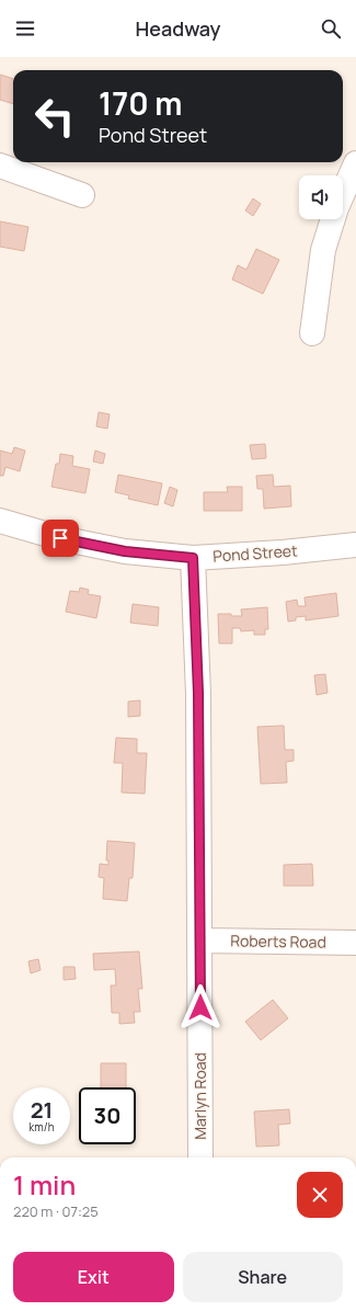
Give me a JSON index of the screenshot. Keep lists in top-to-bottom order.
{
  "streets": {
    "street": ["Pond Street", "Roberts Road", "Marlyn Road"]
  },
  "crossings": [
    ["Pond Street", "Marlyn Road"],
    ["Roberts Road", "Marlyn Road"]
  ],
  "page": {
    "header": "Headway",
    "turn": ["170 m", "Pond Street"],
    "speed": "21 km/h",
    "limit": "30",
    "heading": ["1 min", "220 m · 07:25"],
    "buttons": ["Exit", "Share"]
  }
}
